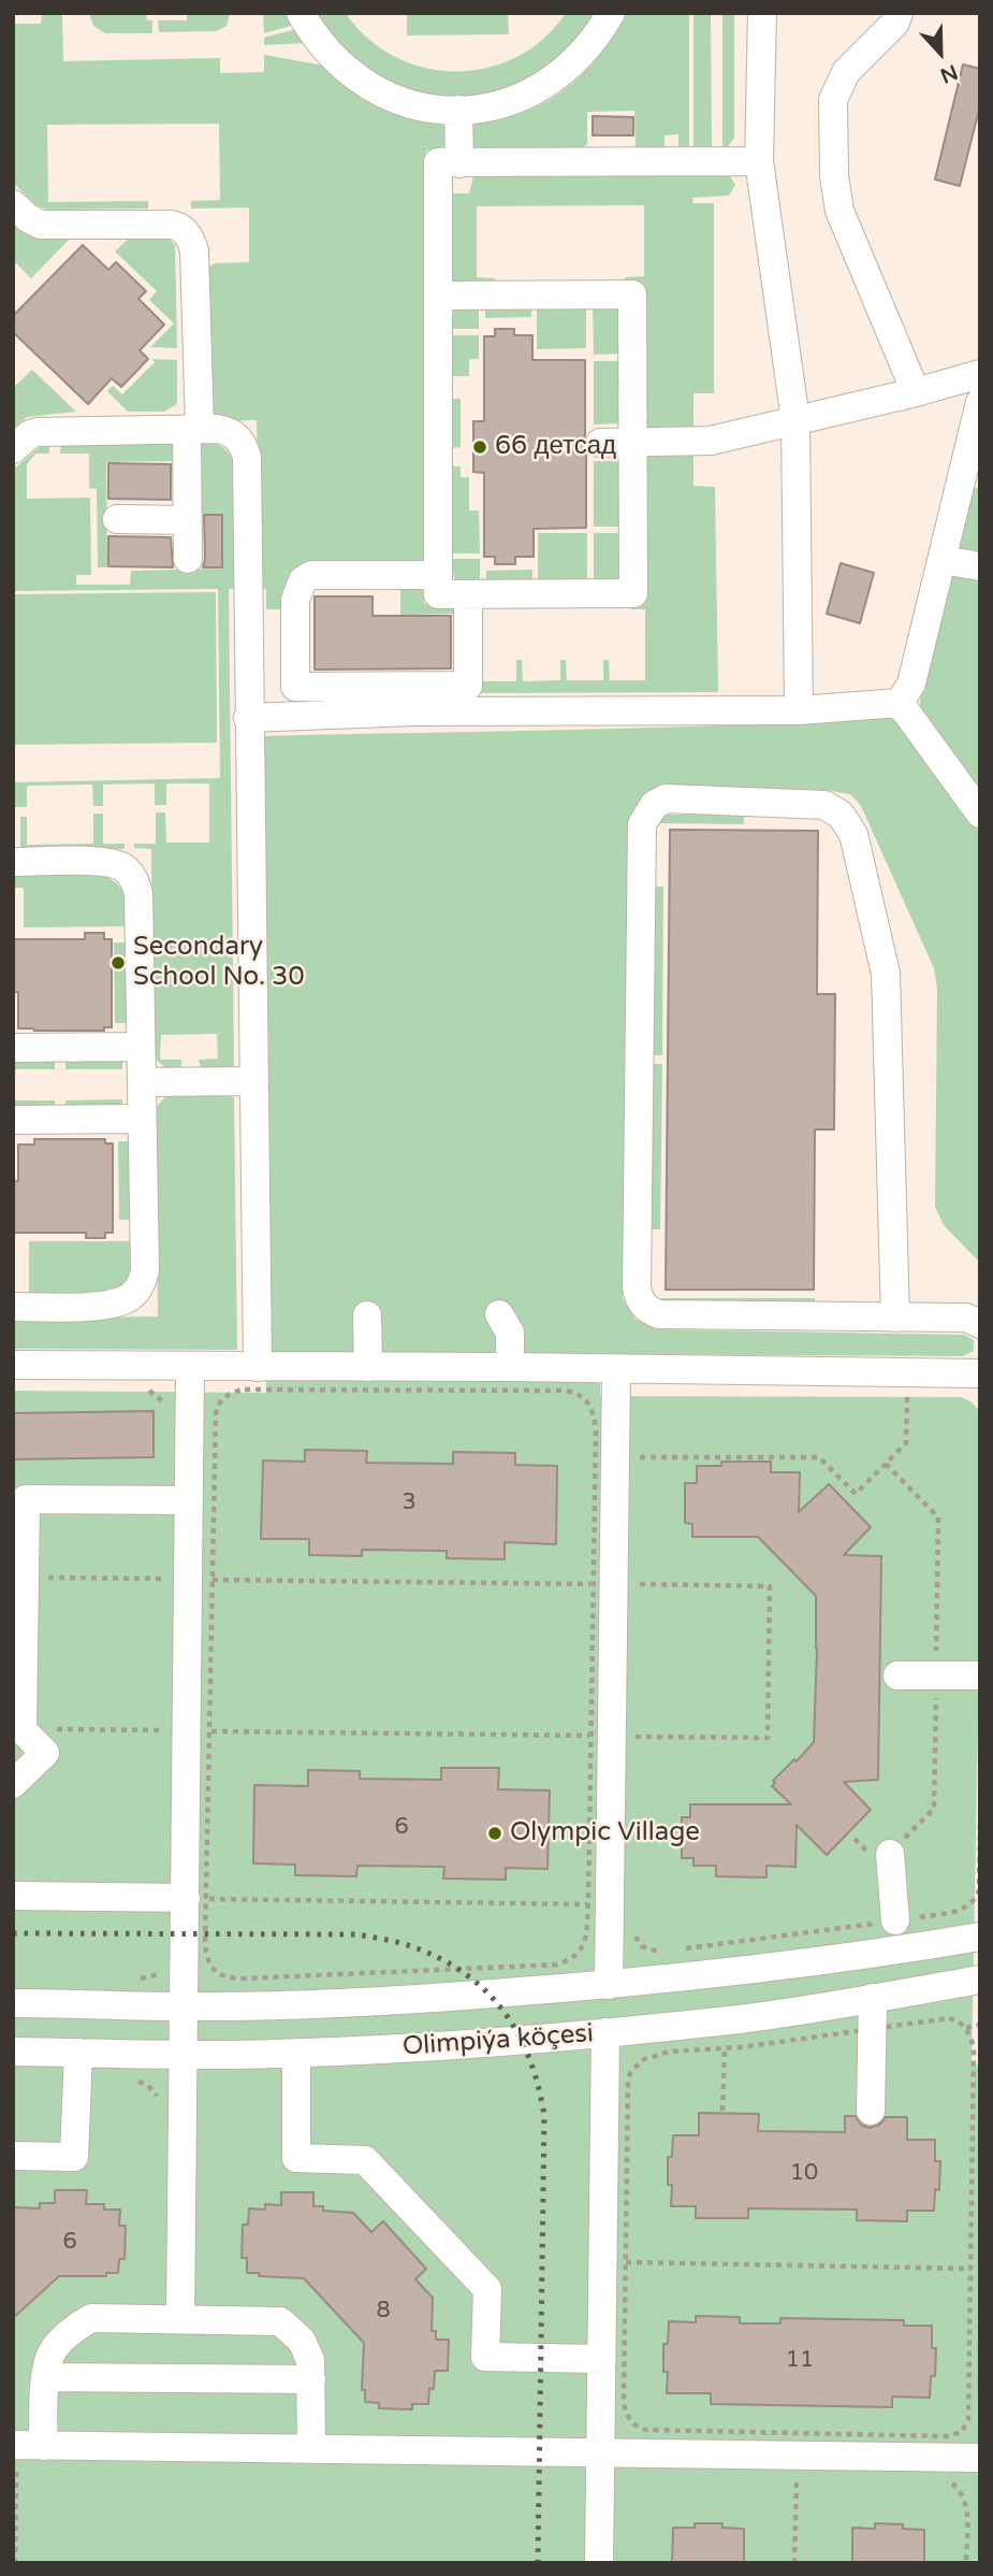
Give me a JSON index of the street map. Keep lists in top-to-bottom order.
{
  "streets": {
    "street": ["Olimpiýa köçesi"]
  },
  "places": ["66 детсад", "Secondary School No. 30", "Olympic Village"],
  "house_numbers": [
    "3",
    "6",
    "10",
    "6",
    "8",
    "11"
  ],
  "north": "bottom"
}
